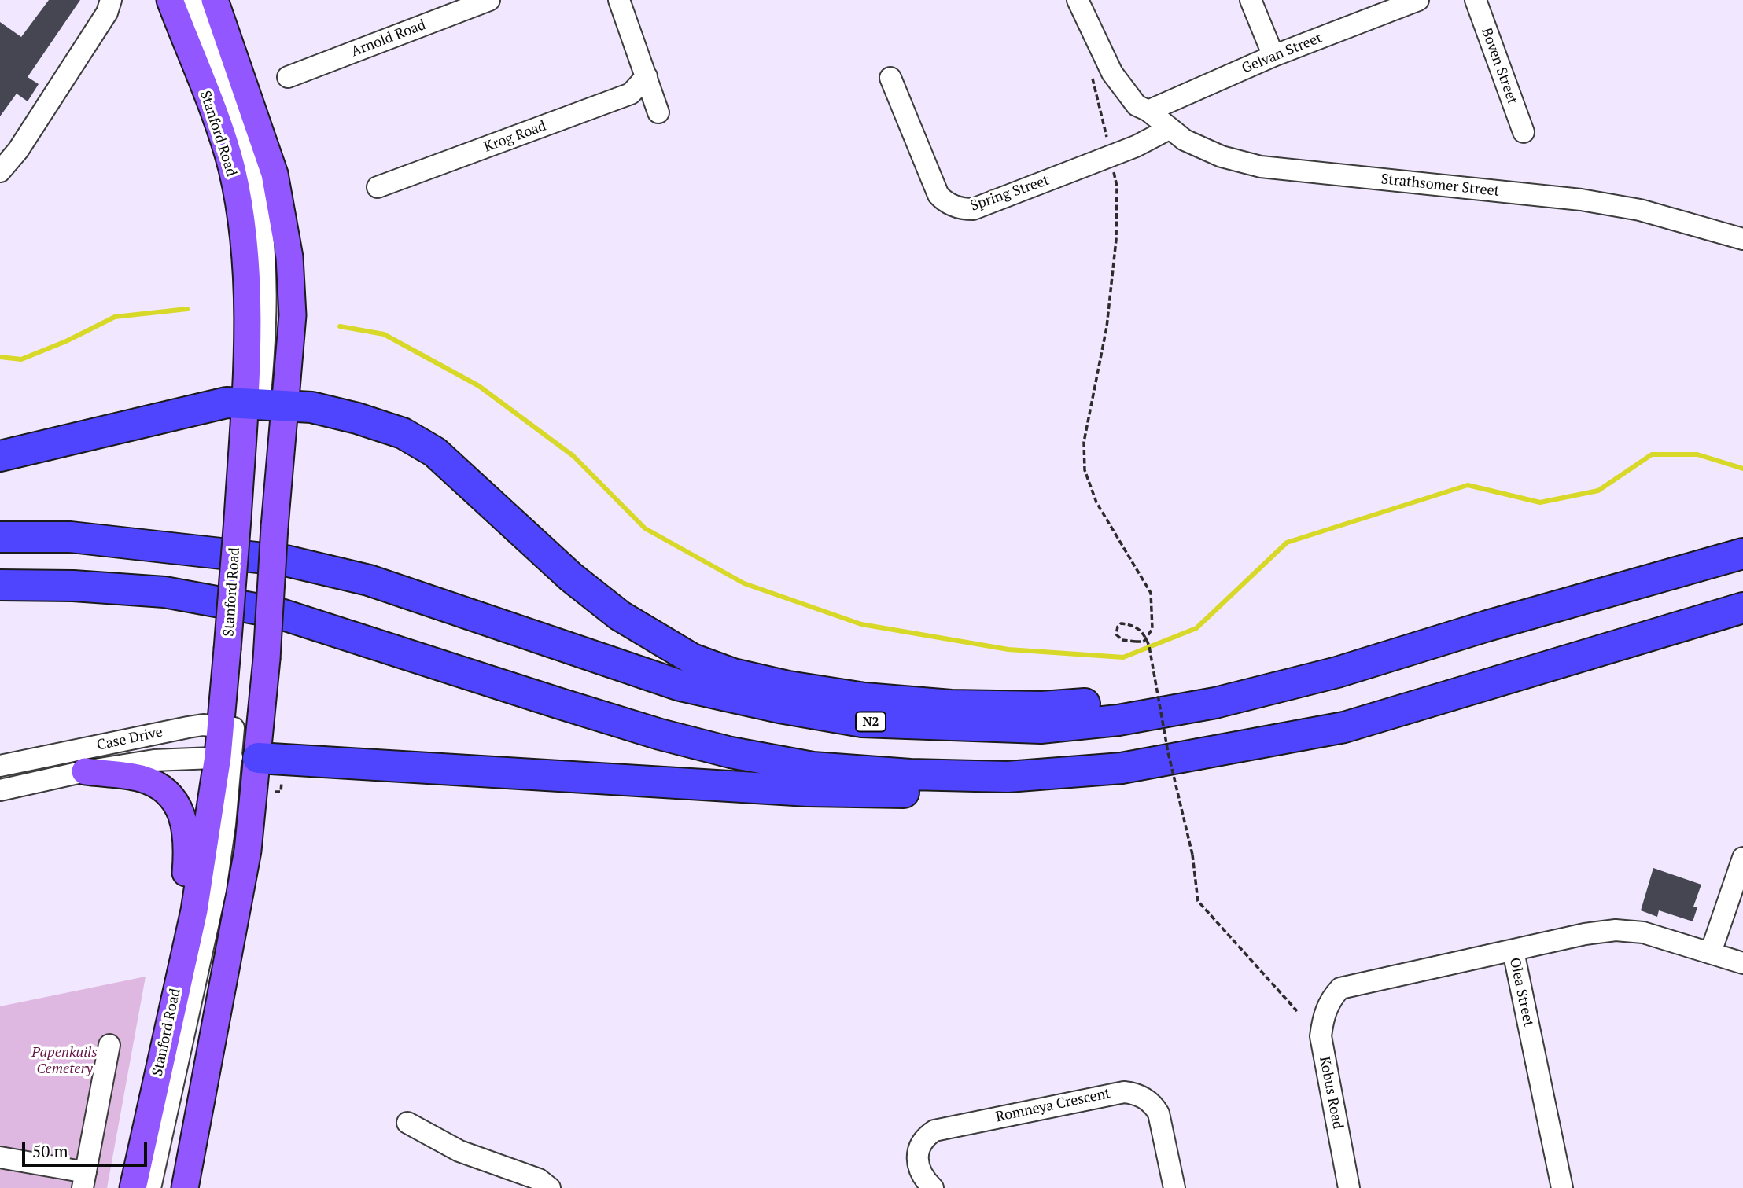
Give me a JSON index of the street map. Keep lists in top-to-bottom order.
{
  "streets": {
    "highway": ["N2"],
    "main road": ["Stanford Road"],
    "street": [
      "Arnold Road",
      "Gelvan Street",
      "Boven Street",
      "Krog Road",
      "Strathsomer Street",
      "Spring Street",
      "Case Drive",
      "Olea Street",
      "Kobus Road",
      "Romneya Crescent"
    ]
  },
  "crossings": [
    ["Gelvan Street", "Strathsomer Street"],
    ["Stanford Road", "Case Drive"],
    ["Strathsomer Street", "Spring Street"],
    ["Olea Street", "Kobus Road"]
  ],
  "parks": ["Papenkuils Cemetery"],
  "scale_bar": "50 m"
}
